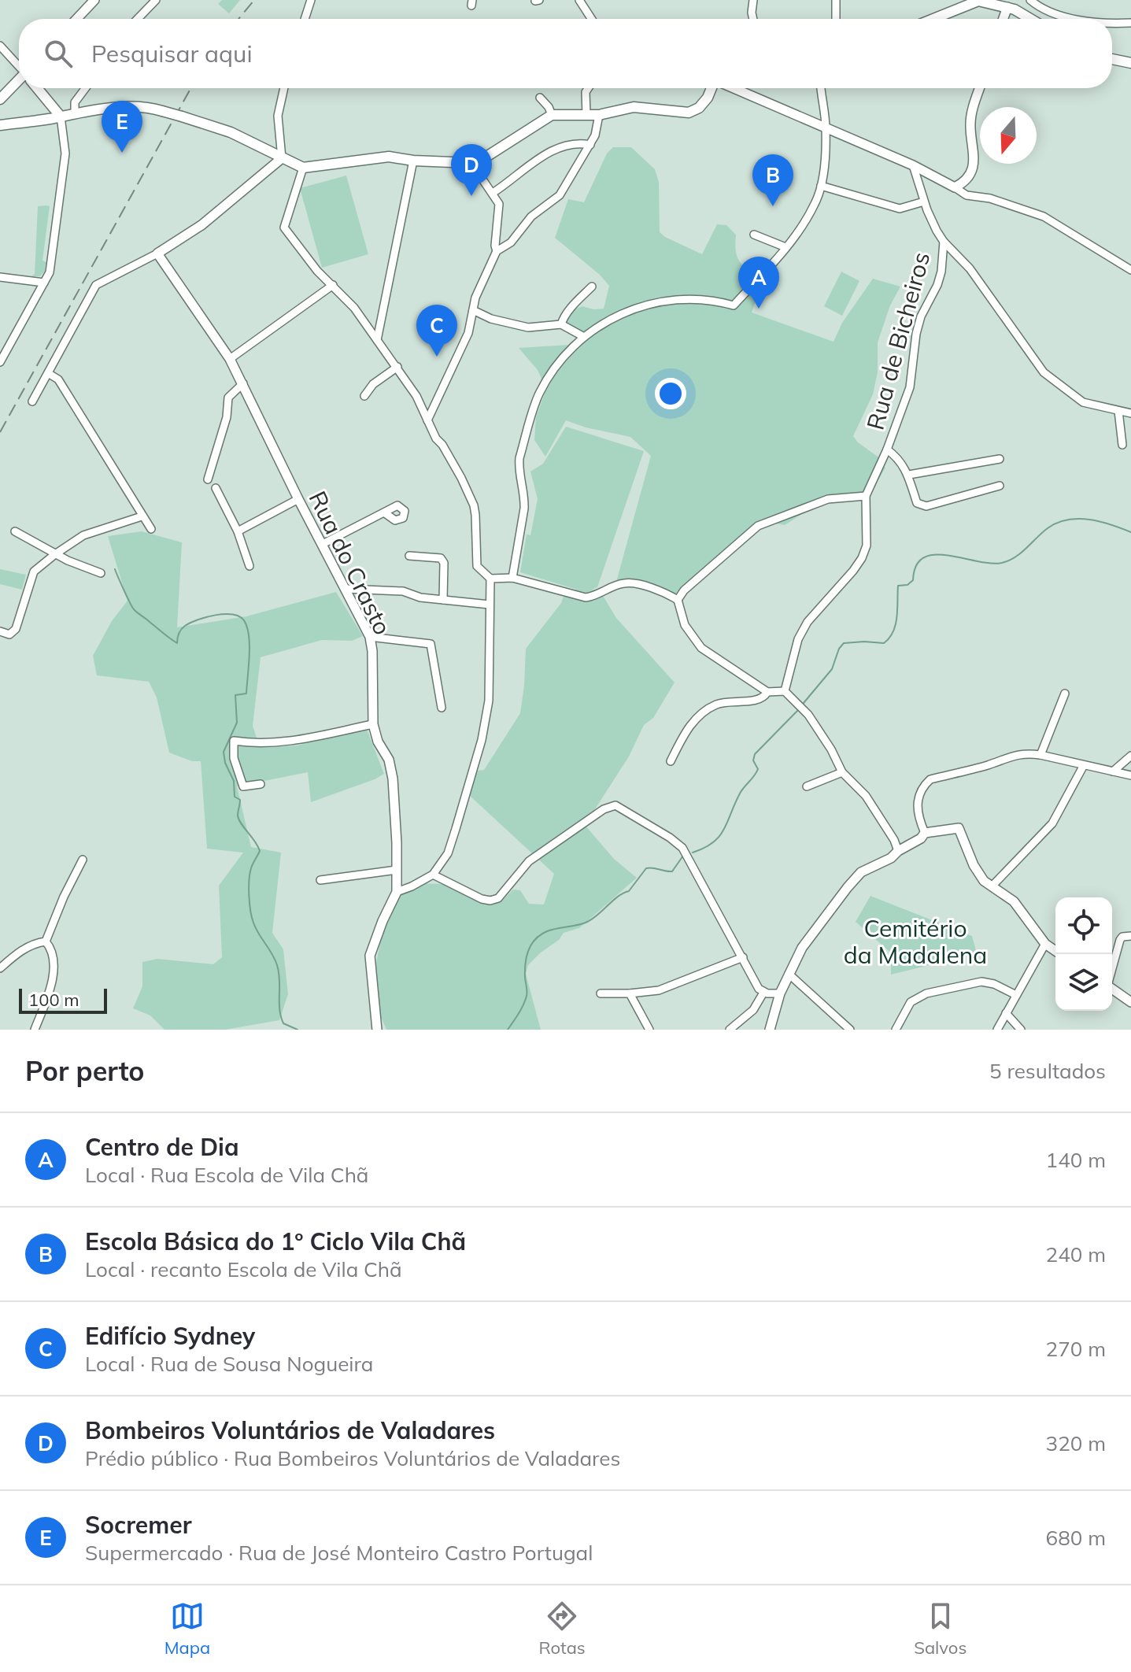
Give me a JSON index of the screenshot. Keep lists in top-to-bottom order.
{
  "streets": {
    "street": ["Rua de Bicheiros", "Rua do Crasto"]
  },
  "parks": ["Cemitério da Madalena"],
  "scale_bar": "100 m",
  "north": "bottom",
  "page": {
    "search": "Pesquisar aqui",
    "pins": [
      "E",
      "D",
      "B",
      "A",
      "C"
    ],
    "scale": "100 m",
    "heading": ["Por perto", "5 resultados"],
    "list": [
      {
        "mark": "A",
        "name": "Centro de Dia",
        "note": "Local · Rua Escola de Vila Chã",
        "value": "140 m"
      },
      {
        "mark": "B",
        "name": "Escola Básica do 1º Ciclo Vila Chã",
        "note": "Local · recanto Escola de Vila Chã",
        "value": "240 m"
      },
      {
        "mark": "C",
        "name": "Edifício Sydney",
        "note": "Local · Rua de Sousa Nogueira",
        "value": "270 m"
      },
      {
        "mark": "D",
        "name": "Bombeiros Voluntários de Valadares",
        "note": "Prédio público · Rua Bombeiros Voluntários de Valadares",
        "value": "320 m"
      },
      {
        "mark": "E",
        "name": "Socremer",
        "note": "Supermercado · Rua de José Monteiro Castro Portugal",
        "value": "680 m"
      }
    ],
    "nav": ["Mapa", "Rotas", "Salvos"]
  }
}
